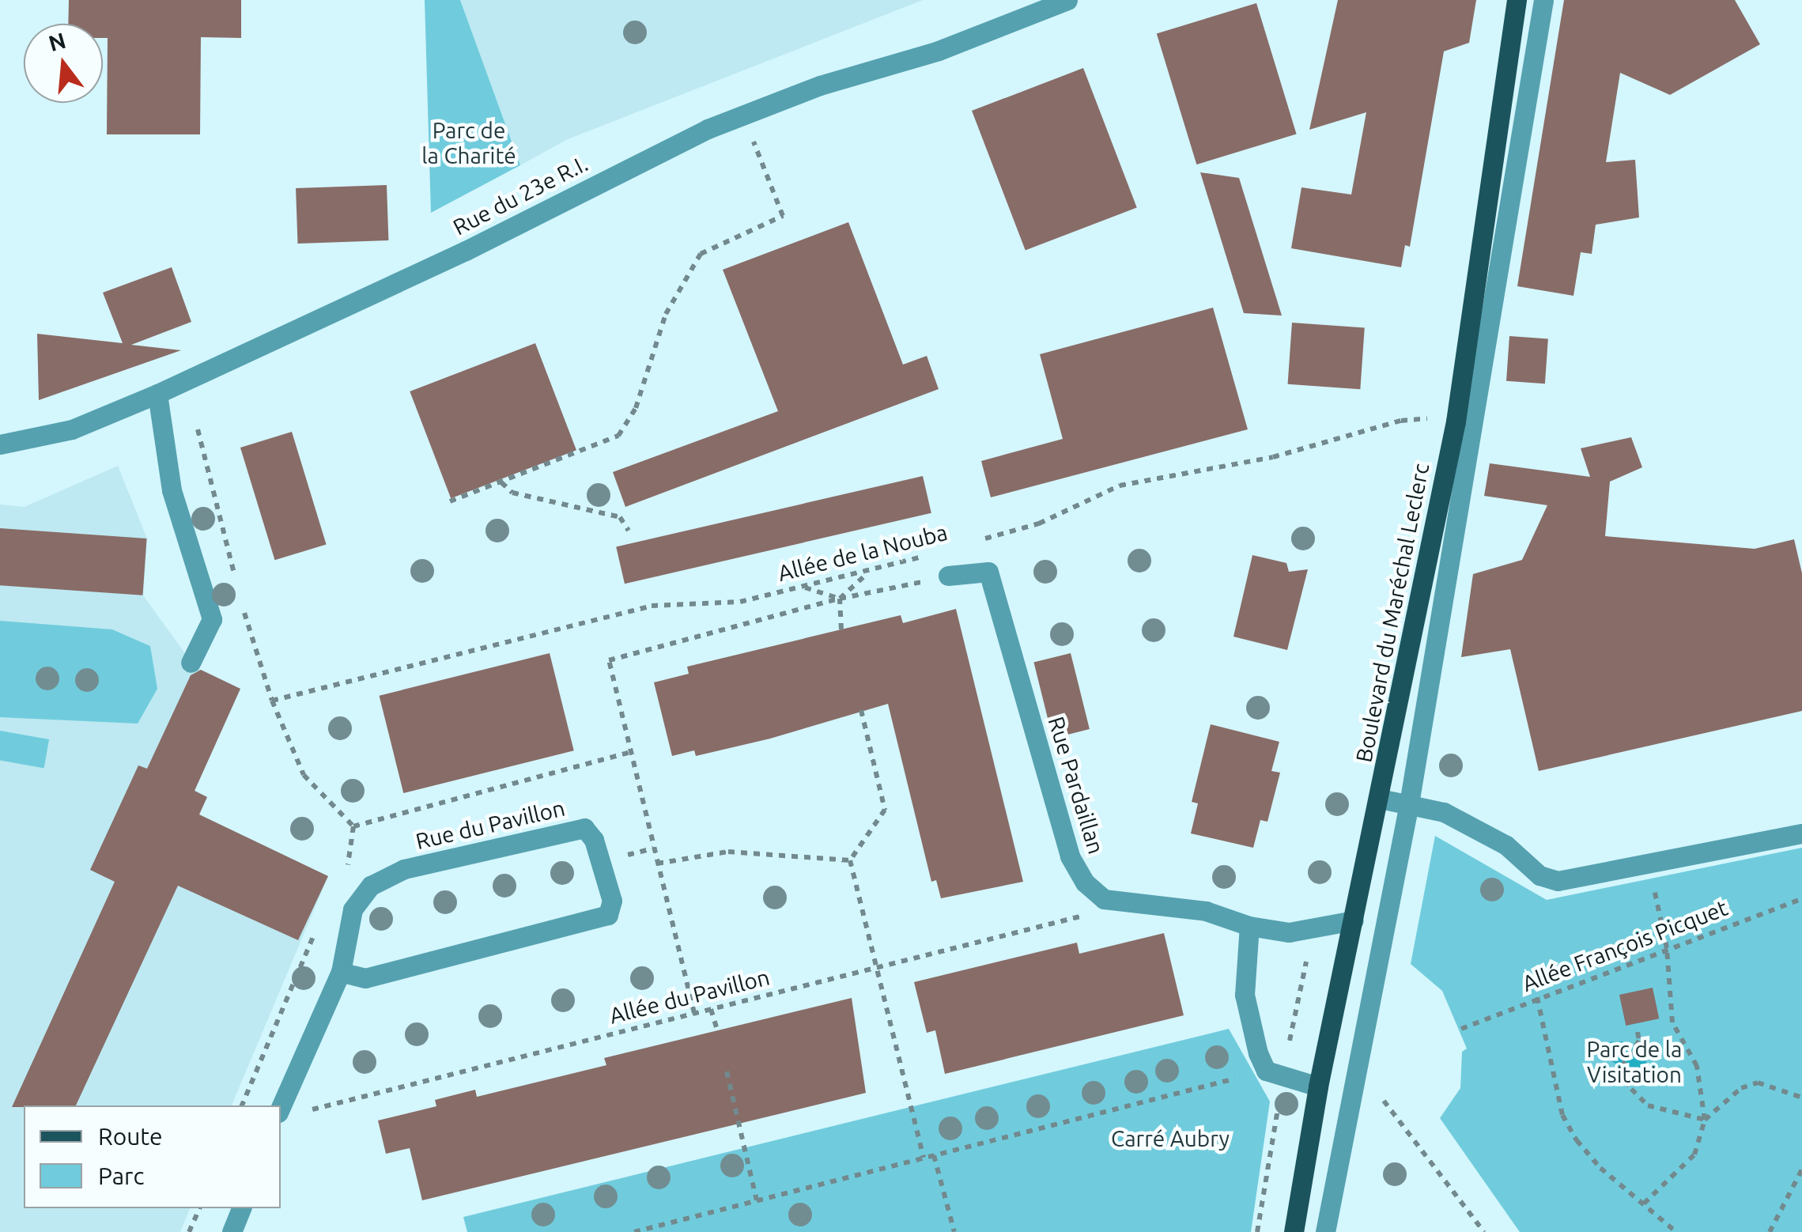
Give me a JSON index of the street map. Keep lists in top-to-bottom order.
{
  "streets": {
    "main road": ["Boulevard du Maréchal Leclerc"],
    "street": ["Rue du 23e R.I.", "Rue Pardaillan", "Rue du Pavillon"],
    "path": ["Allée de la Nouba", "Allée François Picquet", "Allée du Pavillon"]
  },
  "crossings": [
    ["Rue Pardaillan", "Allée du Pavillon"]
  ],
  "parks": ["Parc de la Charité", "Parc de la Visitation", "Carré Aubry"],
  "legend": ["Route", "Parc"],
  "north": "top"
}
